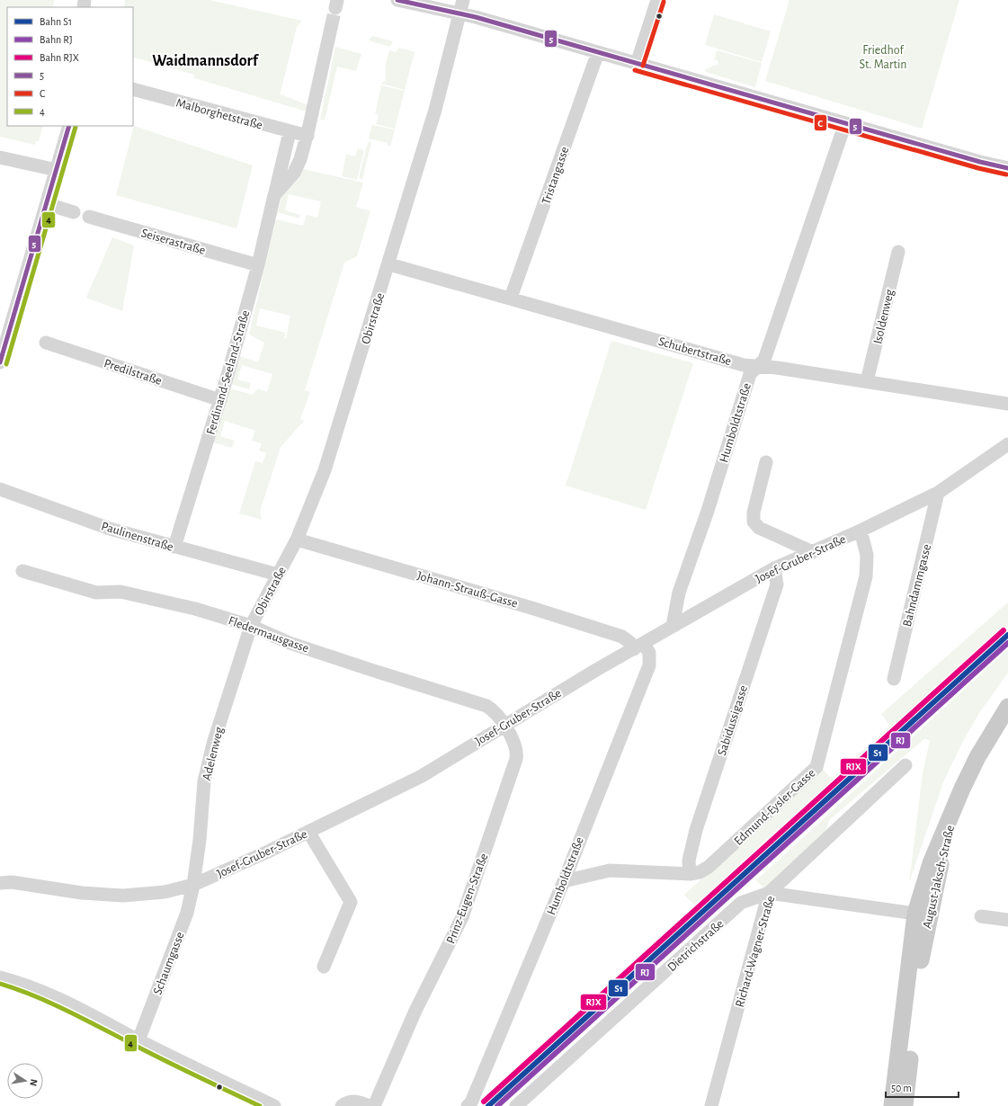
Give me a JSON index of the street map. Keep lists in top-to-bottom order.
{
  "streets": {
    "main road": ["August-Jaksch-Straße"],
    "street": [
      "Malborghetstraße",
      "Tristangasse",
      "Seiserastraße",
      "Isoldenweg",
      "Obirstraße",
      "Schubertstraße",
      "Predilstraße",
      "Ferdinand-Seeland-Straße",
      "Humboldtstraße",
      "Paulinenstraße",
      "Josef-Gruber-Straße",
      "Bahndammgasse",
      "Johann-Strauß-Gasse",
      "Fledermausgasse",
      "Sabidussigasse",
      "Adelenweg",
      "Edmund-Eysler-Gasse",
      "Prinz-Eugen-Straße",
      "Dietrichstraße",
      "Richard-Wagner-Straße",
      "Schaumgasse"
    ]
  },
  "crossings": [
    ["Malborghetstraße", "Ferdinand-Seeland-Straße"],
    ["Tristangasse", "Schubertstraße"],
    ["Seiserastraße", "Ferdinand-Seeland-Straße"],
    ["Isoldenweg", "Schubertstraße"],
    ["Obirstraße", "Schubertstraße"],
    ["Obirstraße", "Paulinenstraße"],
    ["Obirstraße", "Johann-Strauß-Gasse"],
    ["Obirstraße", "Fledermausgasse"],
    ["Obirstraße", "Adelenweg"],
    ["Schubertstraße", "Humboldtstraße"],
    ["Predilstraße", "Ferdinand-Seeland-Straße"],
    ["Ferdinand-Seeland-Straße", "Paulinenstraße"],
    ["Humboldtstraße", "Josef-Gruber-Straße"],
    ["Humboldtstraße", "Johann-Strauß-Gasse"],
    ["Humboldtstraße", "Edmund-Eysler-Gasse"],
    ["Josef-Gruber-Straße", "Bahndammgasse"],
    ["Josef-Gruber-Straße", "Johann-Strauß-Gasse"],
    ["Josef-Gruber-Straße", "Fledermausgasse"],
    ["Josef-Gruber-Straße", "Sabidussigasse"],
    ["Josef-Gruber-Straße", "Adelenweg"],
    ["Josef-Gruber-Straße", "Edmund-Eysler-Gasse"],
    ["Josef-Gruber-Straße", "Prinz-Eugen-Straße"],
    ["Josef-Gruber-Straße", "Schaumgasse"],
    ["Fledermausgasse", "Adelenweg"],
    ["Fledermausgasse", "Prinz-Eugen-Straße"],
    ["Sabidussigasse", "Edmund-Eysler-Gasse"],
    ["Adelenweg", "Schaumgasse"],
    ["August-Jaksch-Straße", "Dietrichstraße"],
    ["Dietrichstraße", "Richard-Wagner-Straße"]
  ],
  "districts": ["Waidmannsdorf"],
  "parks": ["Friedhof St. Martin"],
  "lines": [
    "transit line 5",
    "transit line C",
    "transit line 4",
    "rail line RJX",
    "rail line S1",
    "rail line RJ"
  ],
  "legend": [
    "Bahn S1",
    "Bahn RJ",
    "Bahn RJX",
    "5",
    "C",
    "4"
  ],
  "scale_bar": "50 m",
  "north": "right"
}
